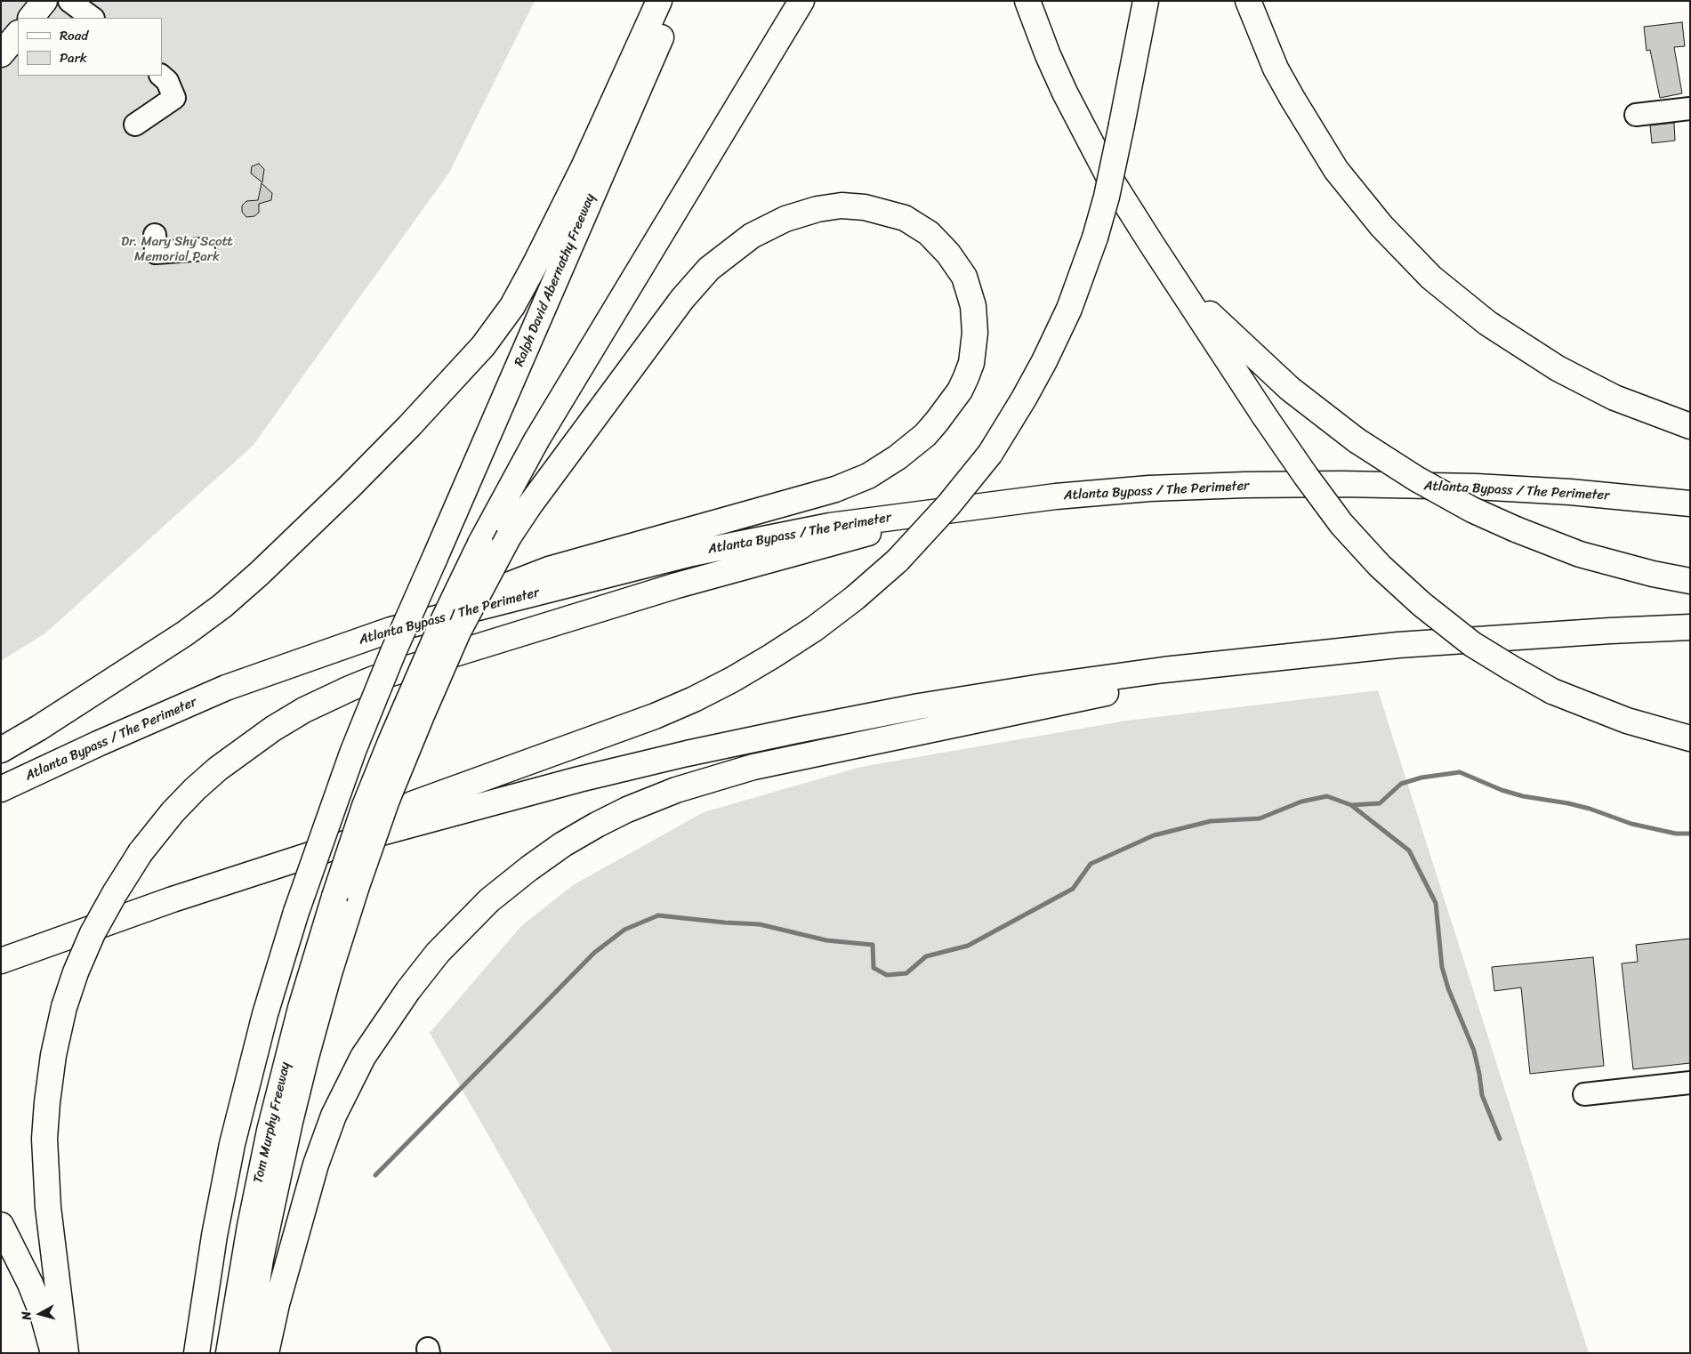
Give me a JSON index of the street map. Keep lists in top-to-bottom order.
{
  "streets": {
    "main road": ["Ralph David Abernathy Freeway", "Atlanta Bypass / The Perimeter", "Tom Murphy Freeway"]
  },
  "parks": ["Dr. Mary Shy Scott Memorial Park"],
  "legend": ["Road", "Park"],
  "north": "left"
}
